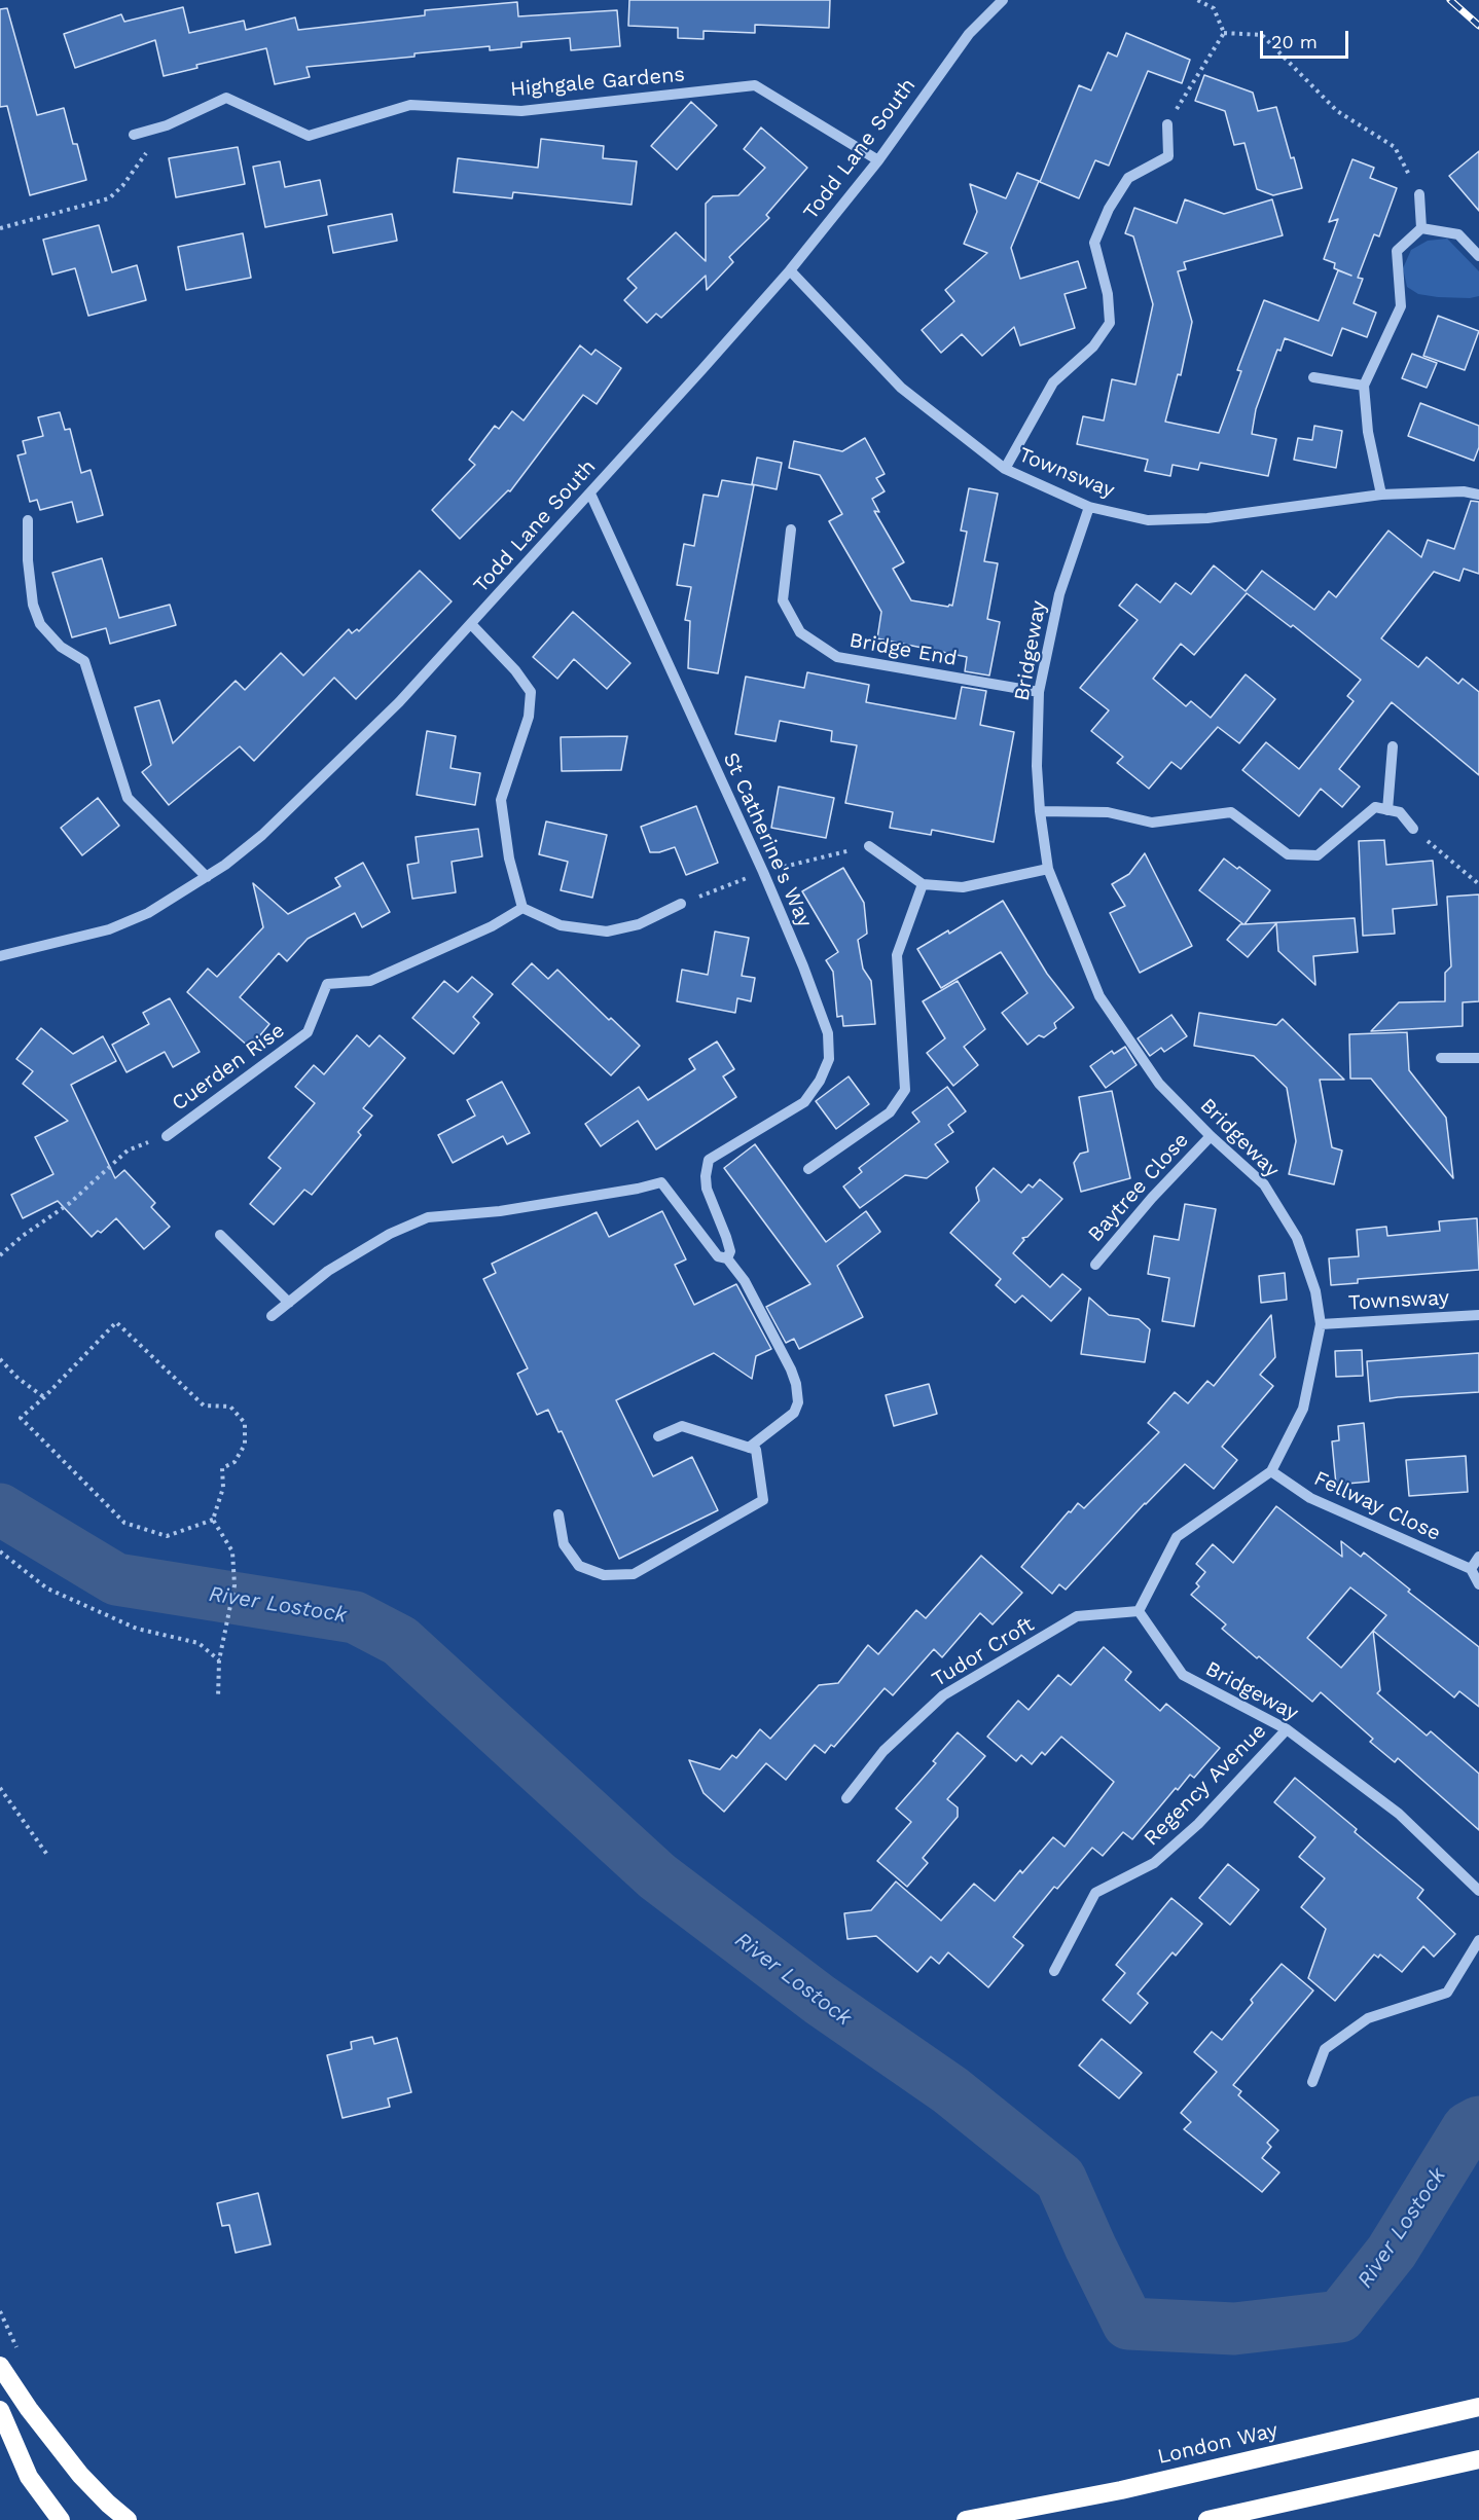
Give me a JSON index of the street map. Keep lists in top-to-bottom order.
{
  "streets": {
    "highway": ["London Way"],
    "street": [
      "Highgale Gardens",
      "Todd Lane South",
      "Townsway",
      "Bridge End",
      "Bridgeway",
      "St Catherine's Way",
      "Cuerden Rise",
      "Baytree Close",
      "Fellway Close",
      "Tudor Croft",
      "Regency Avenue"
    ]
  },
  "crossings": [
    ["Highgale Gardens", "Todd Lane South"],
    ["Todd Lane South", "Townsway"],
    ["Todd Lane South", "St Catherine's Way"],
    ["Townsway", "Bridgeway"],
    ["Bridge End", "Bridgeway"],
    ["Bridgeway", "Baytree Close"],
    ["Bridgeway", "Fellway Close"],
    ["Bridgeway", "Tudor Croft"],
    ["Bridgeway", "Regency Avenue"]
  ],
  "water": ["River Lostock"],
  "scale_bar": "20 m"
}
